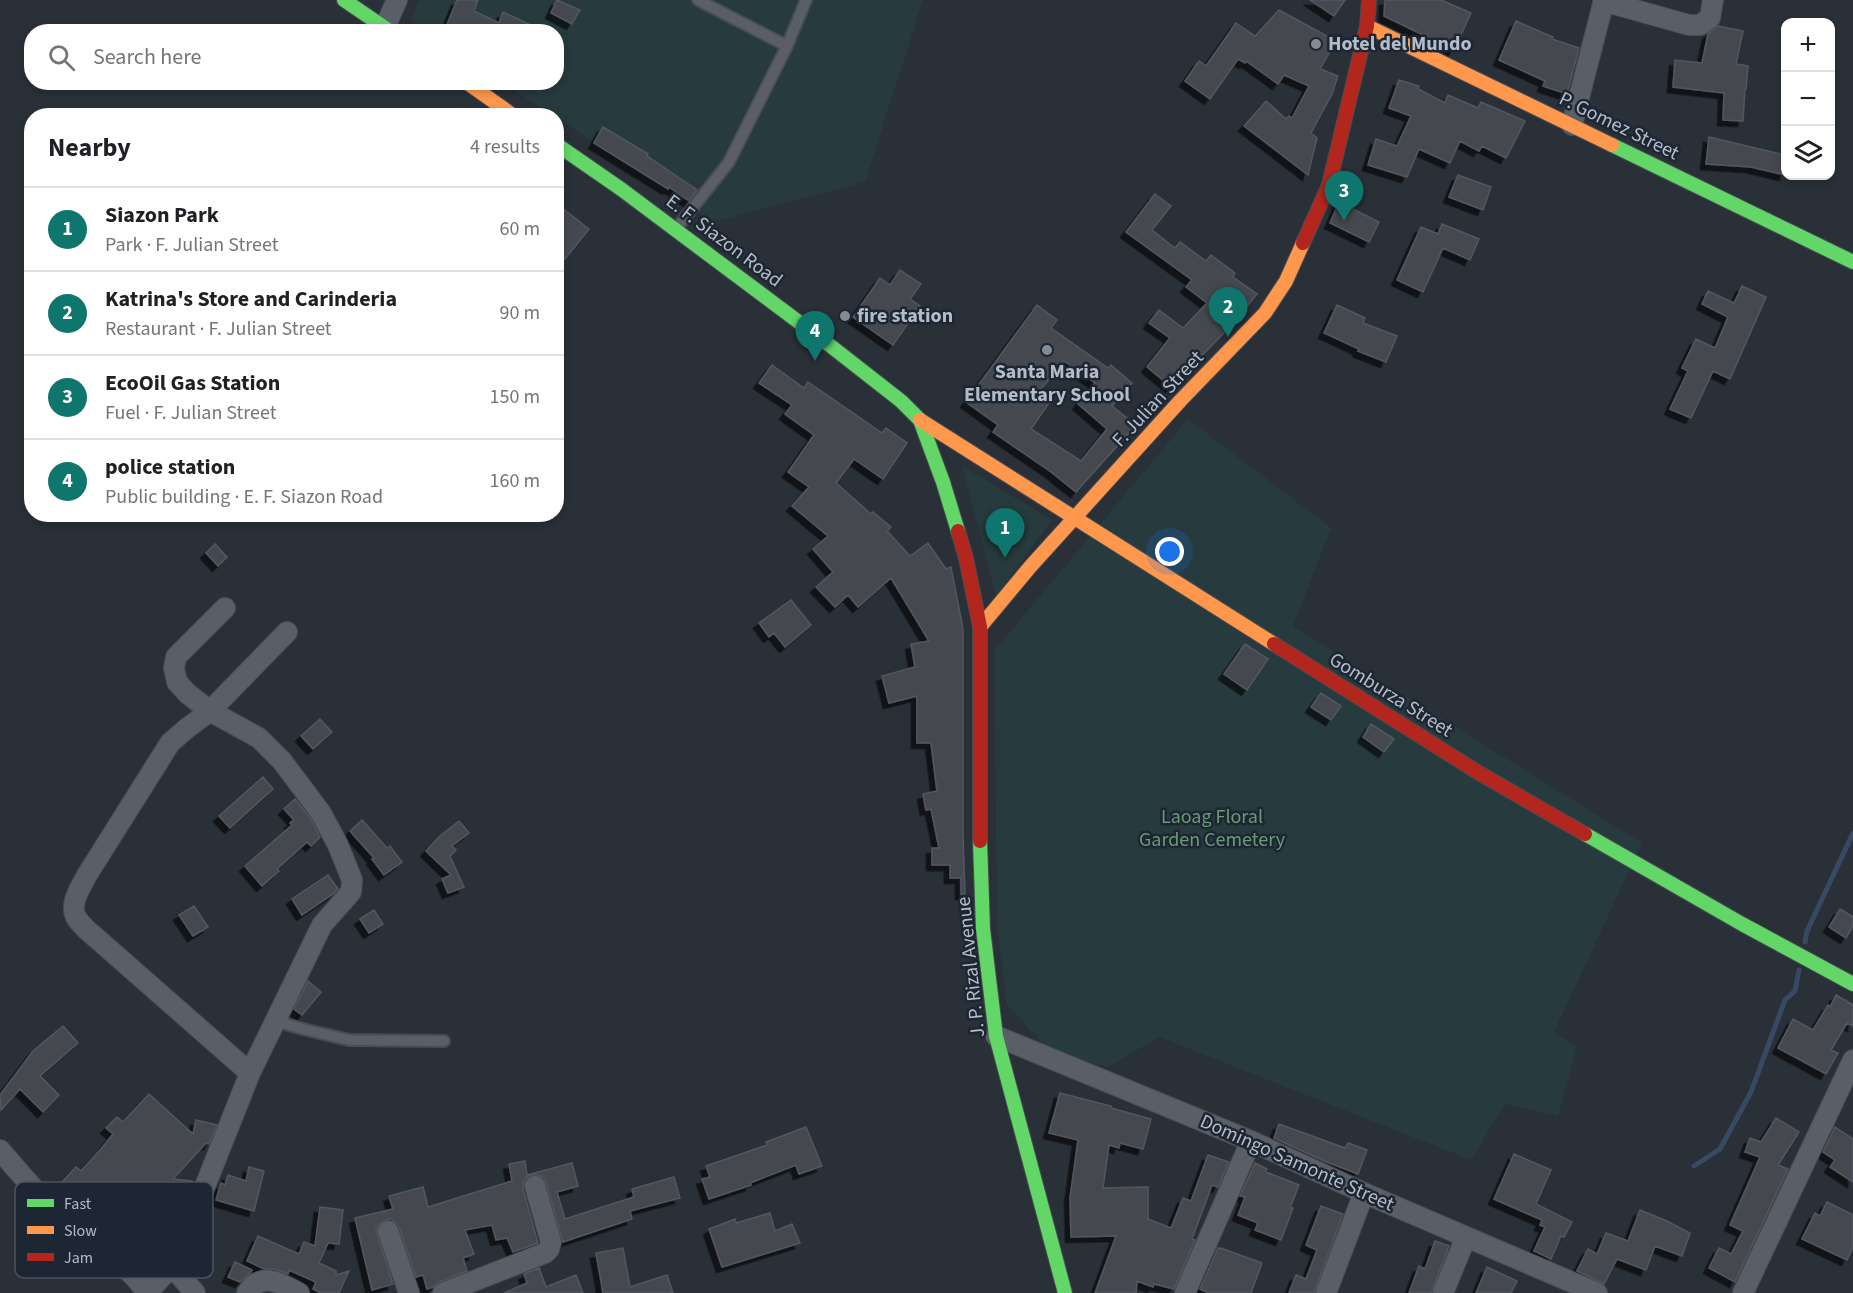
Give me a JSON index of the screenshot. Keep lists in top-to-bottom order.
{
  "streets": {
    "main road": [
      "P. Gomez Street",
      "E. F. Siazon Road",
      "F. Julian Street",
      "Gomburza Street",
      "J. P. Rizal Avenue"
    ],
    "street": ["Domingo Samonte Street"]
  },
  "crossings": [
    ["P. Gomez Street", "F. Julian Street"],
    ["E. F. Siazon Road", "F. Julian Street"],
    ["E. F. Siazon Road", "Gomburza Street"],
    ["E. F. Siazon Road", "J. P. Rizal Avenue"],
    ["F. Julian Street", "Gomburza Street"],
    ["F. Julian Street", "J. P. Rizal Avenue"],
    ["J. P. Rizal Avenue", "Domingo Samonte Street"]
  ],
  "parks": ["Laoag Floral Garden Cemetery"],
  "places": ["Hotel del Mundo", "fire station", "Santa Maria Elementary School"],
  "legend": ["Fast", "Slow", "Jam"],
  "page": {
    "map_buttons": ["+", "−"],
    "search": "Search here",
    "heading": ["Nearby", "4 results"],
    "pins": [
      "3",
      "2",
      "4",
      "1"
    ],
    "list": [
      {
        "mark": "1",
        "name": "Siazon Park",
        "note": "Park · F. Julian Street",
        "value": "60 m"
      },
      {
        "mark": "2",
        "name": "Katrina's Store and Carinderia",
        "note": "Restaurant · F. Julian Street",
        "value": "90 m"
      },
      {
        "mark": "3",
        "name": "EcoOil Gas Station",
        "note": "Fuel · F. Julian Street",
        "value": "150 m"
      },
      {
        "mark": "4",
        "name": "police station",
        "note": "Public building · E. F. Siazon Road",
        "value": "160 m"
      }
    ]
  }
}
